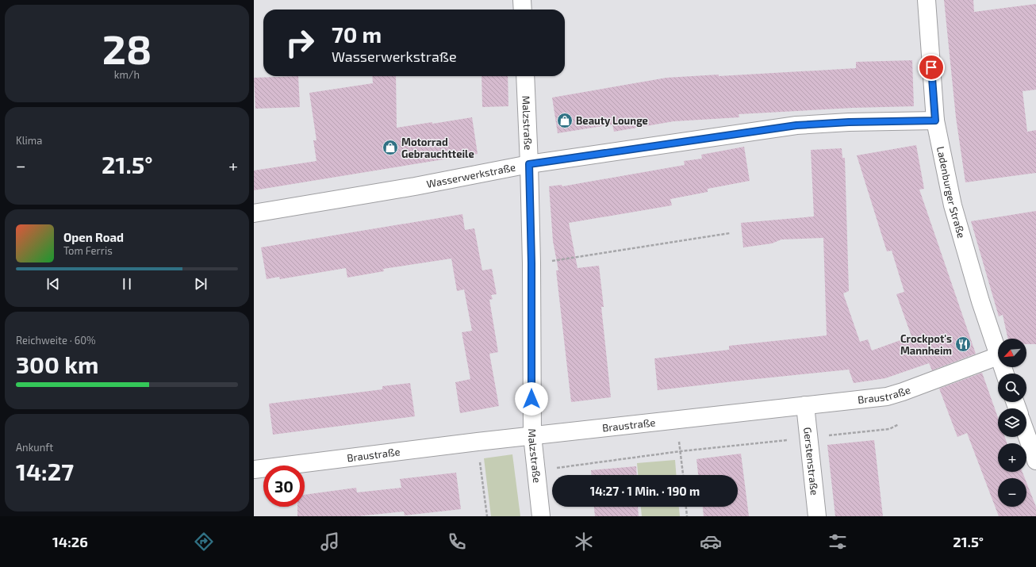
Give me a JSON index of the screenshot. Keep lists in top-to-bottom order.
{
  "streets": {
    "street": [
      "Malzstraße",
      "Wasserwerkstraße",
      "Ladenburger Straße",
      "Braustraße",
      "Gerstenstraße"
    ]
  },
  "crossings": [
    ["Malzstraße", "Wasserwerkstraße"],
    ["Malzstraße", "Braustraße"],
    ["Wasserwerkstraße", "Ladenburger Straße"],
    ["Ladenburger Straße", "Braustraße"],
    ["Braustraße", "Gerstenstraße"]
  ],
  "places": {
    "shop": ["Beauty Lounge", "Motorrad Gebrauchtteile"],
    "restaurant": ["Crockpot's Mannheim"]
  },
  "north": "bottom left",
  "page": {
    "tile": [
      ["28", "km/h"],
      "Klima",
      ["Reichweite · 60%", "300 km"],
      ["Ankunft", "14:27"]
    ],
    "turn": ["70 m", "Wasserwerkstraße"],
    "heat": ["−", "21.5°", "+"],
    "song": ["Open Road", "Tom Ferris"],
    "map_buttons": ["+", "−"],
    "limit": "30",
    "trip": "14:27 · 1 Min. · 190 m",
    "tabs": ["14:26", "21.5°"]
  }
}
